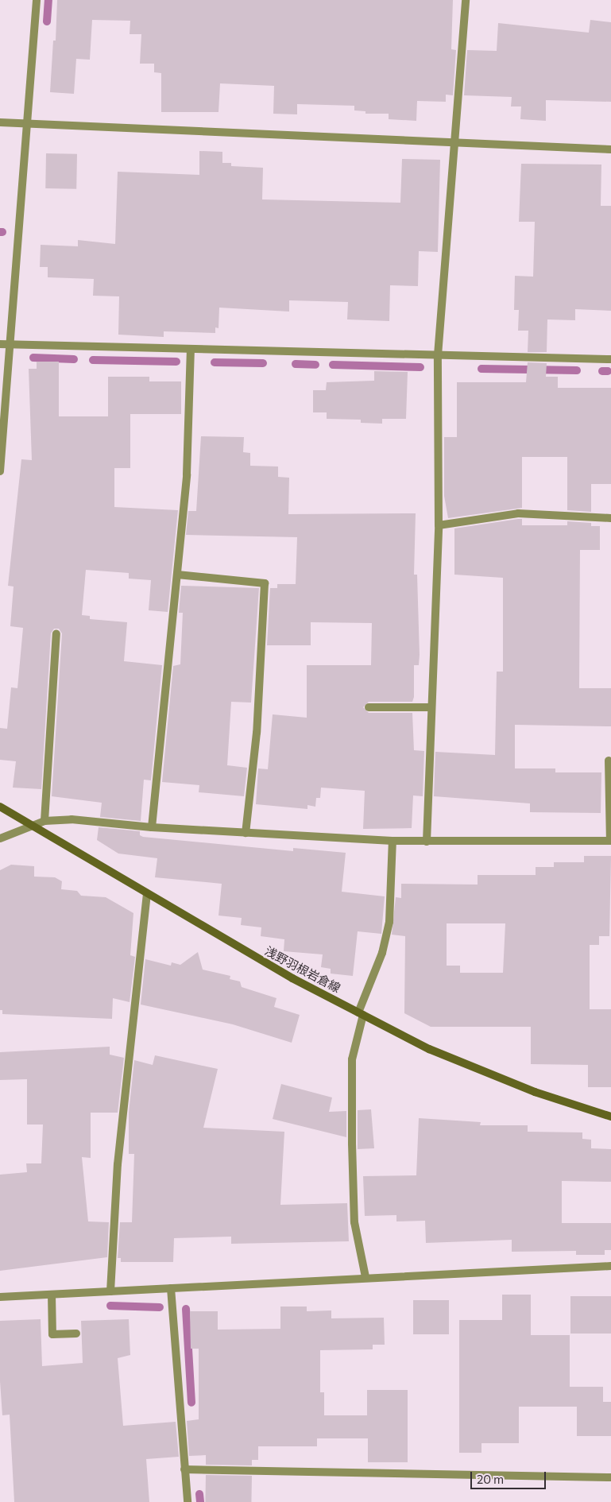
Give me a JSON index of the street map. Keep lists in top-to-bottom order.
{
  "streets": {
    "main road": ["浅野羽根岩倉線"]
  },
  "scale_bar": "20 m"
}
